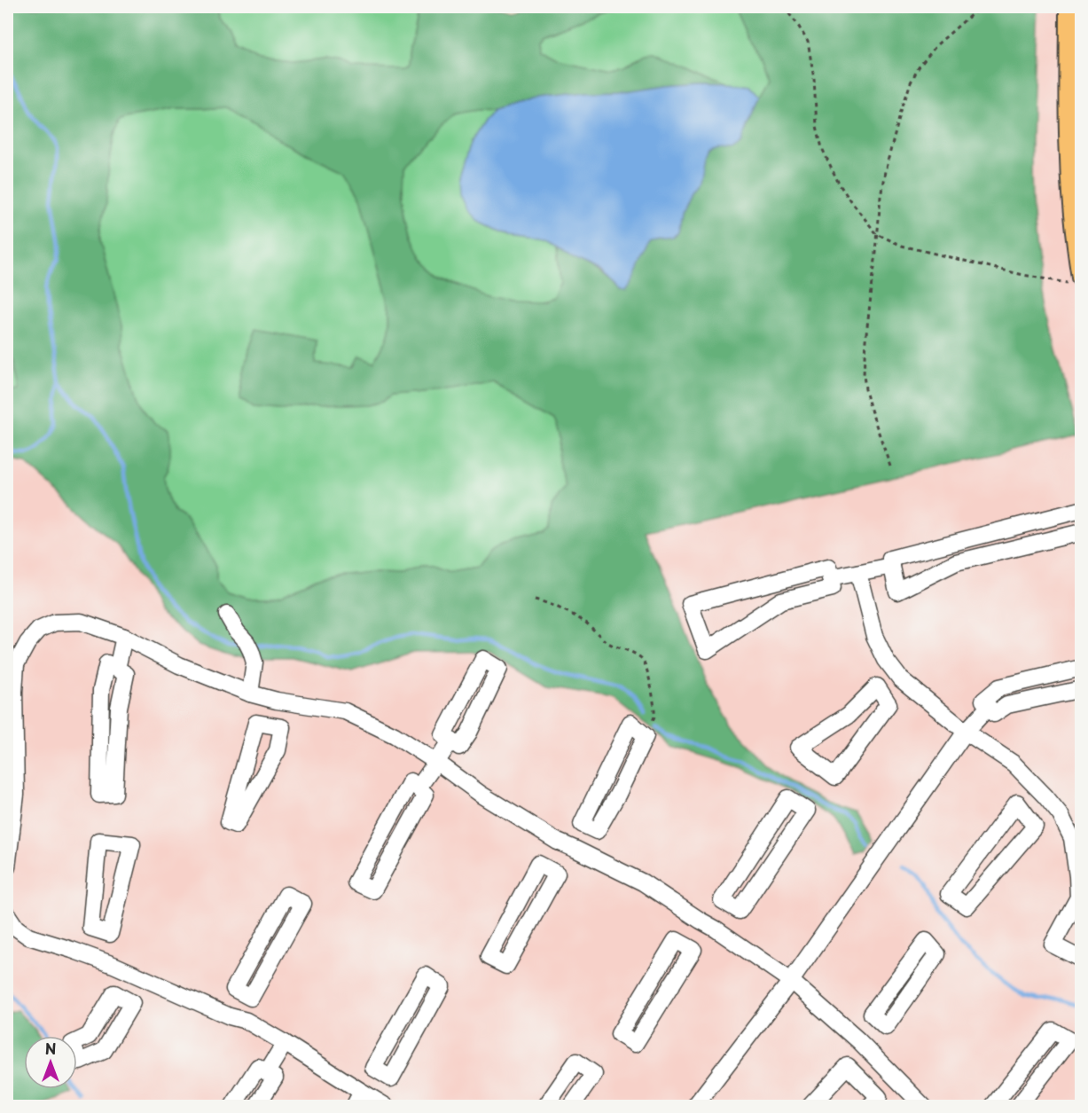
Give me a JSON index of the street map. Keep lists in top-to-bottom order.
{
  "north": "top"
}
